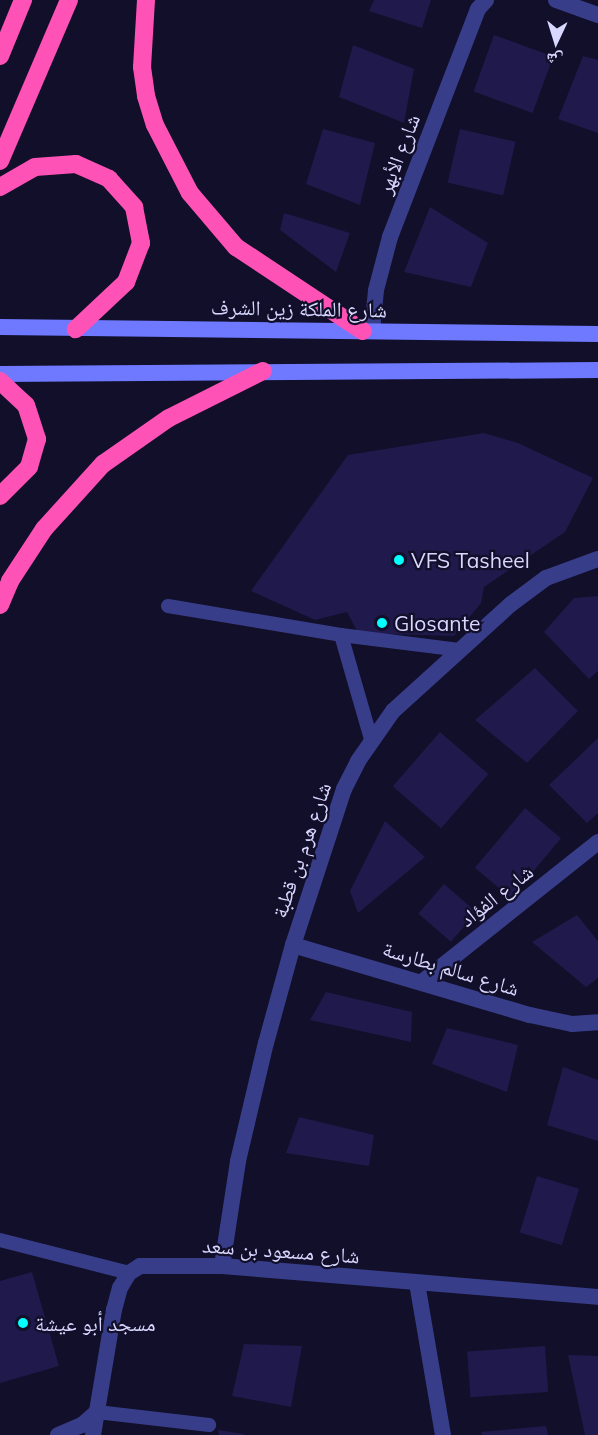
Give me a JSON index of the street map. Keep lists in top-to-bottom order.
{
  "streets": {
    "main road": ["شارع الملكة زين الشرف"],
    "street": [
      "شارع الأبهر",
      "شارع هرم بن قطبة",
      "شارع الفؤاد",
      "شارع سالم بطارسة",
      "شارع مسعود بن سعد"
    ]
  },
  "crossings": [
    ["شارع الأبهر", "شارع الملكة زين الشرف"],
    ["شارع هرم بن قطبة", "شارع سالم بطارسة"],
    ["شارع هرم بن قطبة", "شارع مسعود بن سعد"],
    ["شارع الفؤاد", "شارع سالم بطارسة"]
  ],
  "places": ["VFS Tasheel", "Glosante", "مسجد أبو عيشة"],
  "north": "bottom"
}
